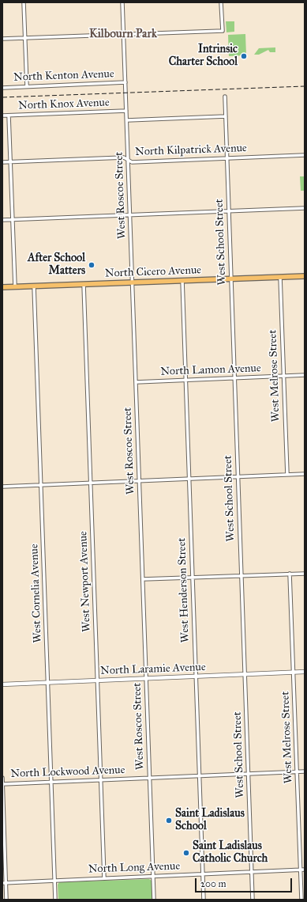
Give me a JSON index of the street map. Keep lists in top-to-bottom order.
{
  "streets": {
    "main road": ["North Cicero Avenue"],
    "street": [
      "North Kenton Avenue",
      "North Knox Avenue",
      "North Kilpatrick Avenue",
      "West Roscoe Street",
      "West School Street",
      "North Lamon Avenue",
      "West Melrose Street",
      "West Newport Avenue",
      "West Henderson Street",
      "West Cornelia Avenue",
      "North Laramie Avenue",
      "North Lockwood Avenue",
      "North Long Avenue"
    ]
  },
  "crossings": [
    ["North Kenton Avenue", "West Roscoe Street"],
    ["North Knox Avenue", "West Roscoe Street"],
    ["North Kilpatrick Avenue", "West Roscoe Street"],
    ["North Kilpatrick Avenue", "West School Street"],
    ["West Roscoe Street", "North Cicero Avenue"],
    ["West Roscoe Street", "North Lamon Avenue"],
    ["West Roscoe Street", "North Laramie Avenue"],
    ["West Roscoe Street", "North Lockwood Avenue"],
    ["West Roscoe Street", "North Long Avenue"],
    ["West School Street", "North Cicero Avenue"],
    ["West School Street", "North Lamon Avenue"],
    ["West School Street", "North Laramie Avenue"],
    ["West School Street", "North Lockwood Avenue"],
    ["West School Street", "North Long Avenue"],
    ["North Cicero Avenue", "West Melrose Street"],
    ["North Cicero Avenue", "West Newport Avenue"],
    ["North Cicero Avenue", "West Henderson Street"],
    ["North Cicero Avenue", "West Cornelia Avenue"],
    ["North Lamon Avenue", "West Melrose Street"],
    ["North Lamon Avenue", "West Henderson Street"],
    ["West Melrose Street", "North Laramie Avenue"],
    ["West Melrose Street", "North Lockwood Avenue"],
    ["West Melrose Street", "North Long Avenue"],
    ["West Newport Avenue", "North Laramie Avenue"],
    ["West Newport Avenue", "North Lockwood Avenue"],
    ["West Newport Avenue", "North Long Avenue"],
    ["West Henderson Street", "North Laramie Avenue"],
    ["West Henderson Street", "North Lockwood Avenue"],
    ["West Henderson Street", "North Long Avenue"],
    ["West Cornelia Avenue", "North Laramie Avenue"],
    ["West Cornelia Avenue", "North Lockwood Avenue"],
    ["West Cornelia Avenue", "North Long Avenue"]
  ],
  "districts": ["Kilbourn Park"],
  "places": [
    "Intrinsic Charter School",
    "After School Matters",
    "Saint Ladislaus School",
    "Saint Ladislaus Catholic Church"
  ],
  "scale_bar": "200 m"
}
